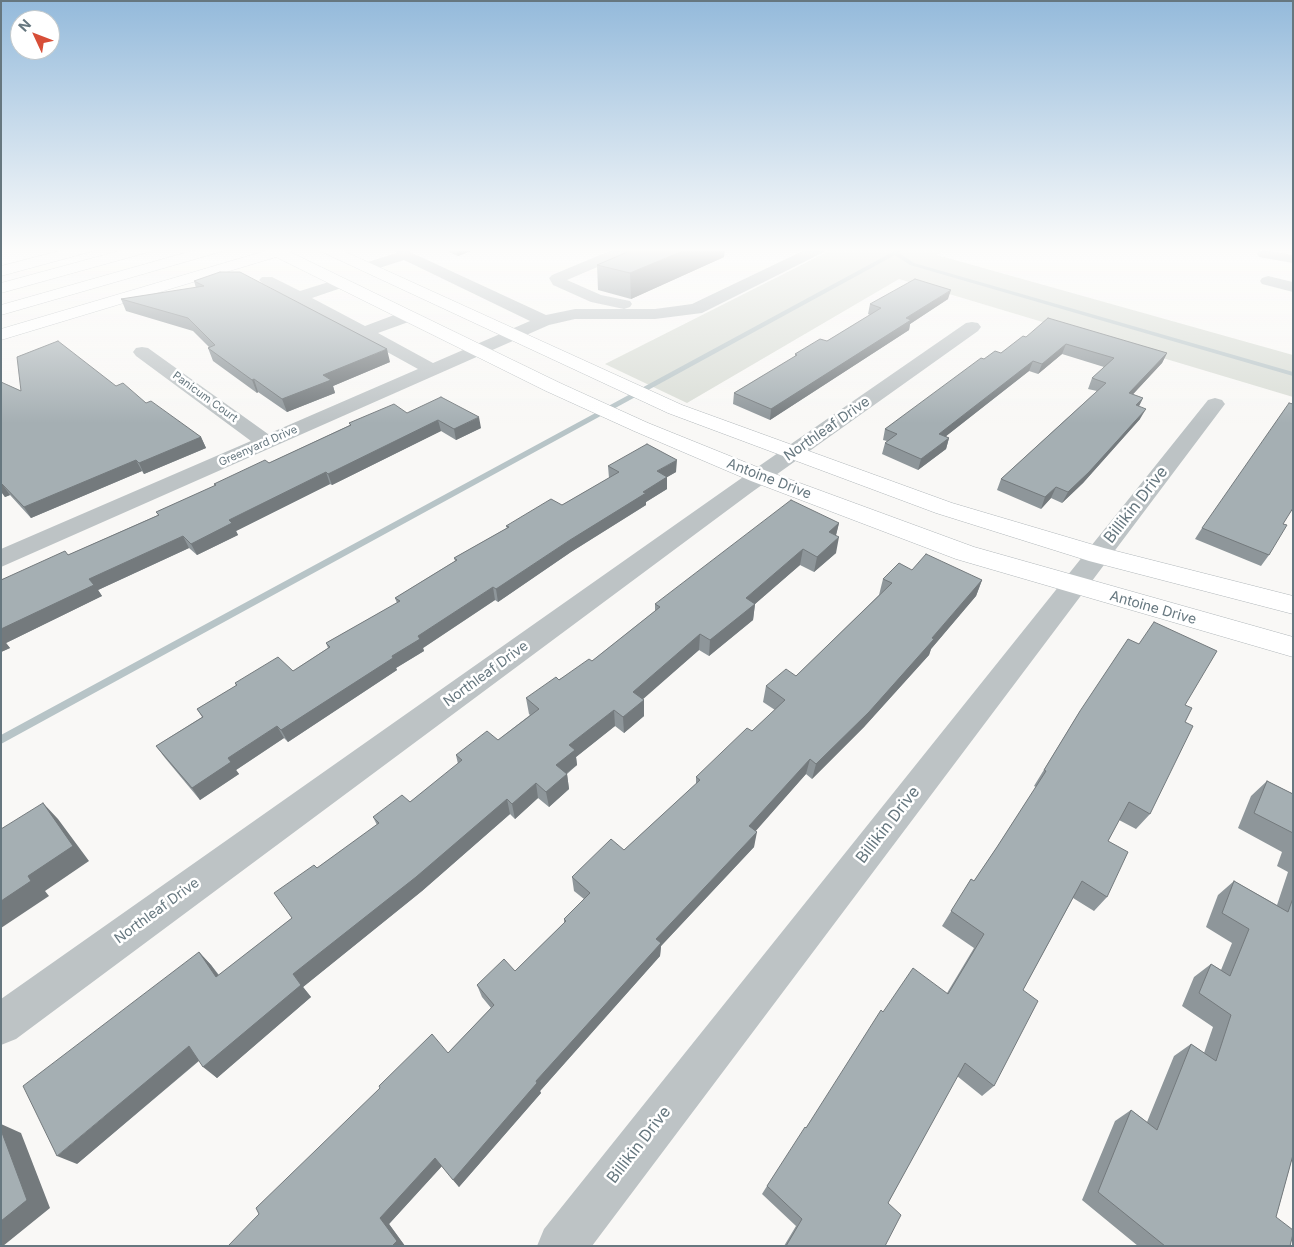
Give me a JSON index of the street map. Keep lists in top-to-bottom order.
{
  "streets": {
    "main road": ["Antoine Drive"],
    "street": [
      "Panicum Court",
      "Northleaf Drive",
      "Greenyard Drive",
      "Billikin Drive"
    ]
  },
  "crossings": [
    ["Panicum Court", "Greenyard Drive"],
    ["Northleaf Drive", "Antoine Drive"],
    ["Greenyard Drive", "Antoine Drive"],
    ["Antoine Drive", "Billikin Drive"]
  ],
  "north": "top left"
}
